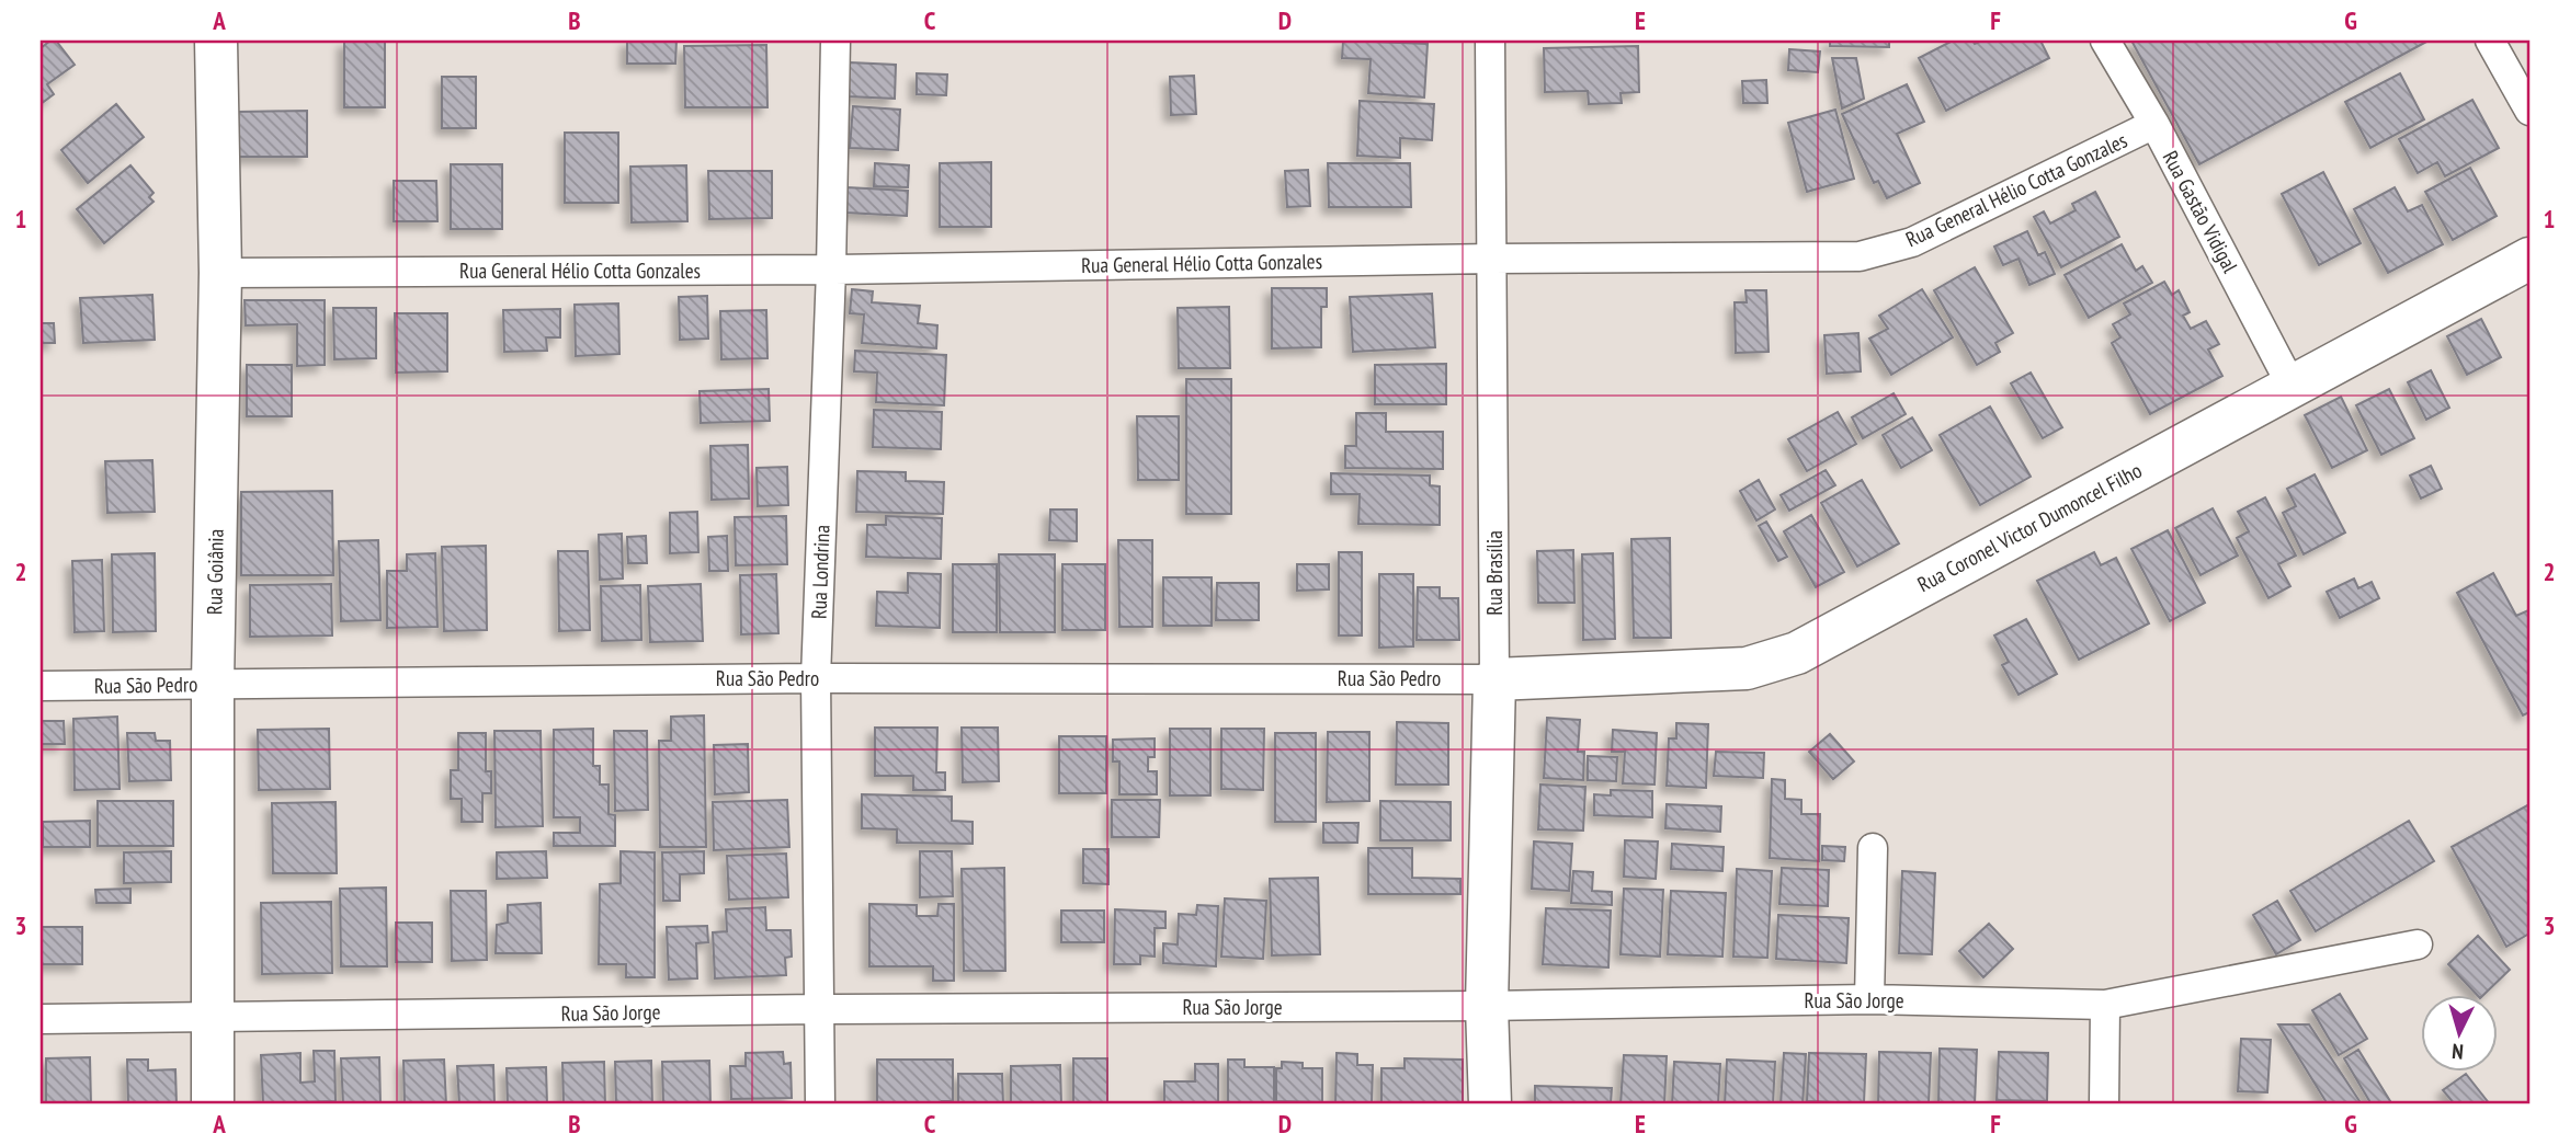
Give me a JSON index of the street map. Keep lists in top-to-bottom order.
{
  "streets": {
    "street": [
      "Rua General Hélio Cotta Gonzales",
      "Rua Gastão Vidigal",
      "Rua Coronel Victor Dumoncel Filho",
      "Rua Goiânia",
      "Rua Londrina",
      "Rua Brasília",
      "Rua São Pedro",
      "Rua São Jorge"
    ]
  },
  "crossings": [
    ["Rua General Hélio Cotta Gonzales", "Rua Gastão Vidigal"],
    ["Rua General Hélio Cotta Gonzales", "Rua Goiânia"],
    ["Rua General Hélio Cotta Gonzales", "Rua Londrina"],
    ["Rua General Hélio Cotta Gonzales", "Rua Brasília"],
    ["Rua Gastão Vidigal", "Rua Coronel Victor Dumoncel Filho"],
    ["Rua Coronel Victor Dumoncel Filho", "Rua Brasília"],
    ["Rua Coronel Victor Dumoncel Filho", "Rua São Pedro"],
    ["Rua Goiânia", "Rua São Pedro"],
    ["Rua Goiânia", "Rua São Jorge"],
    ["Rua Londrina", "Rua São Pedro"],
    ["Rua Londrina", "Rua São Jorge"],
    ["Rua Brasília", "Rua São Pedro"],
    ["Rua Brasília", "Rua São Jorge"]
  ],
  "north": "bottom",
  "grid": {
    "columns": [
      "A",
      "B",
      "C",
      "D",
      "E",
      "F",
      "G"
    ],
    "rows": ["1", "2", "3"]
  }
}
